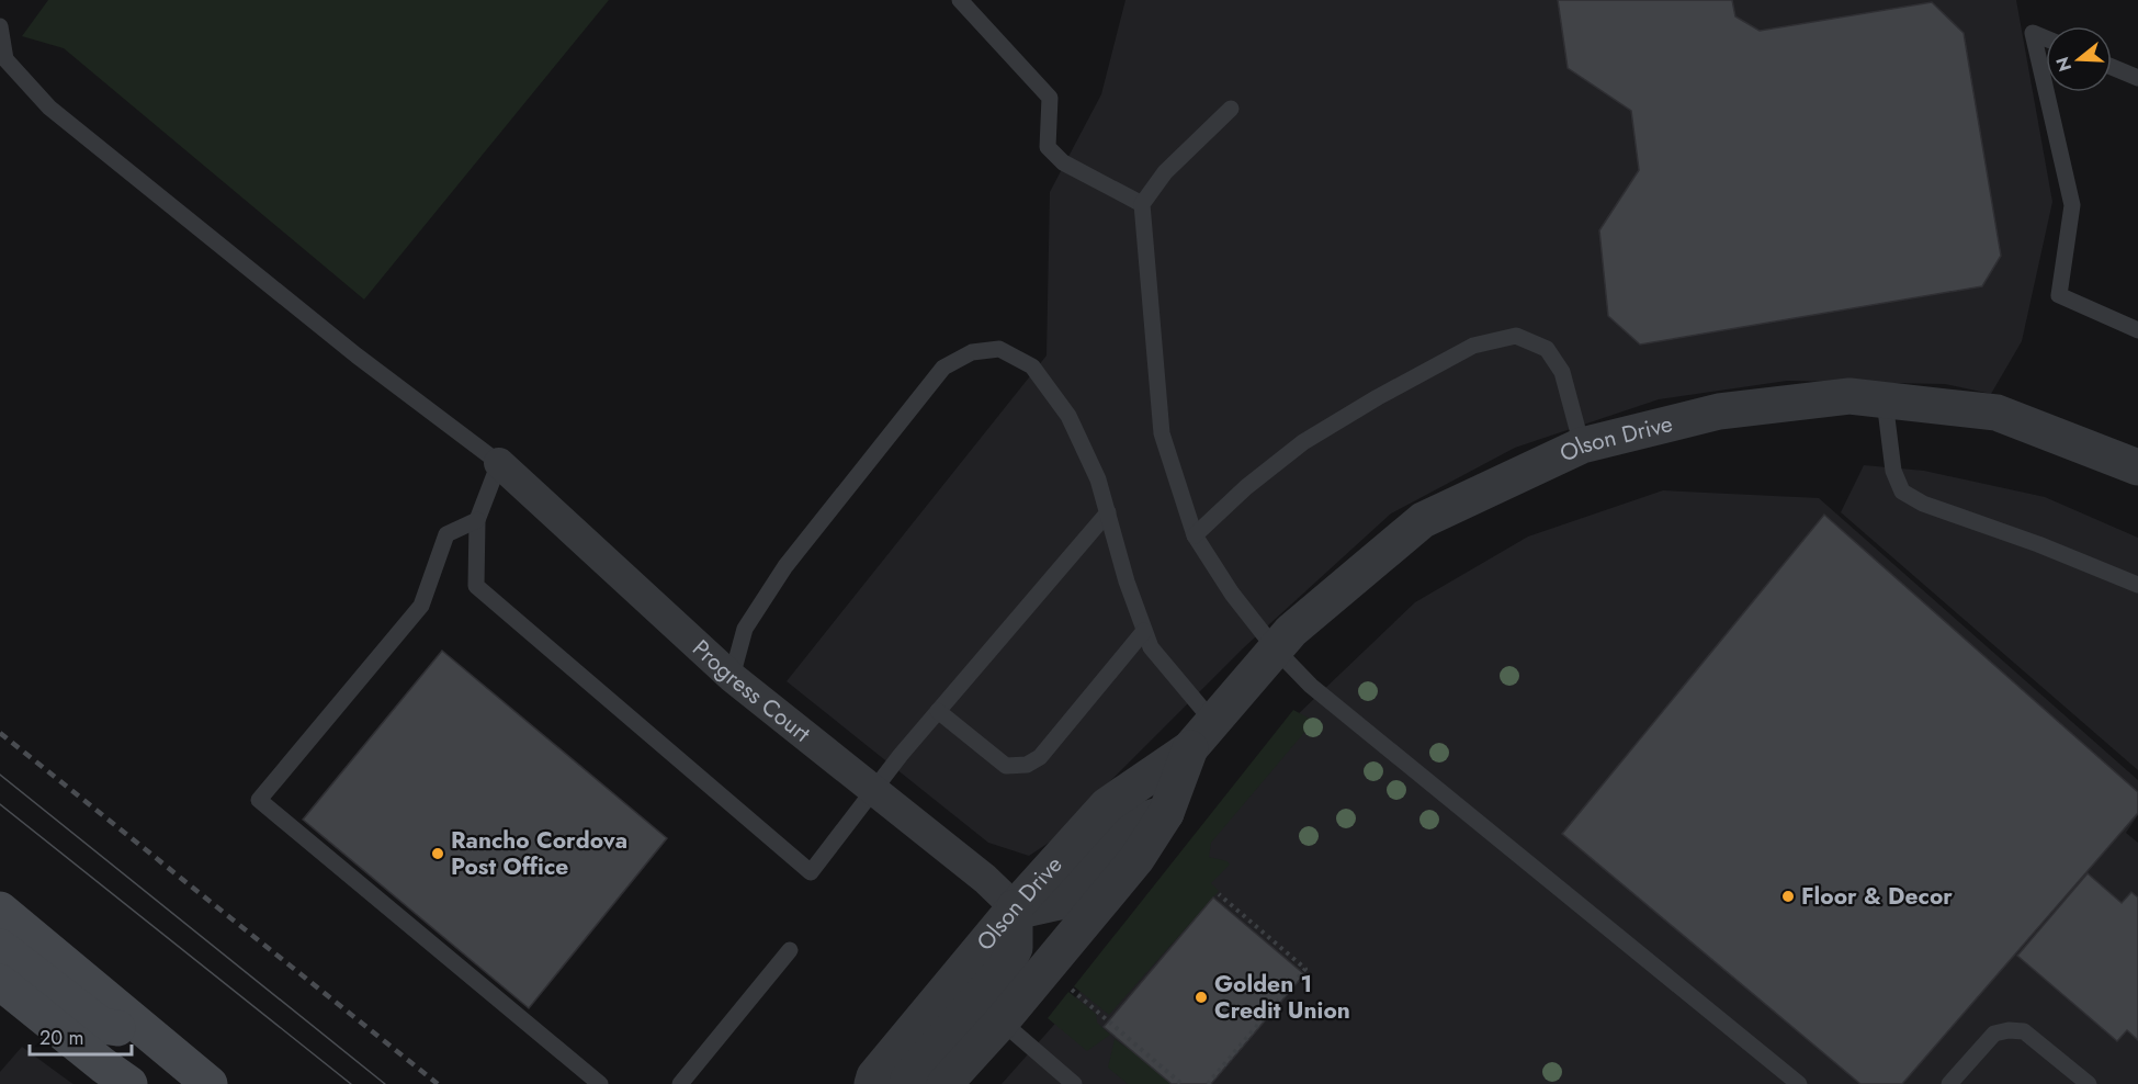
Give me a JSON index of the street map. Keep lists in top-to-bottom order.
{
  "streets": {
    "street": ["Olson Drive", "Progress Court"]
  },
  "crossings": [
    ["Olson Drive", "Progress Court"]
  ],
  "places": ["Rancho Cordova Post Office", "Floor & Decor", "Golden 1 Credit Union"],
  "scale_bar": "20 m",
  "north": "left"
}
